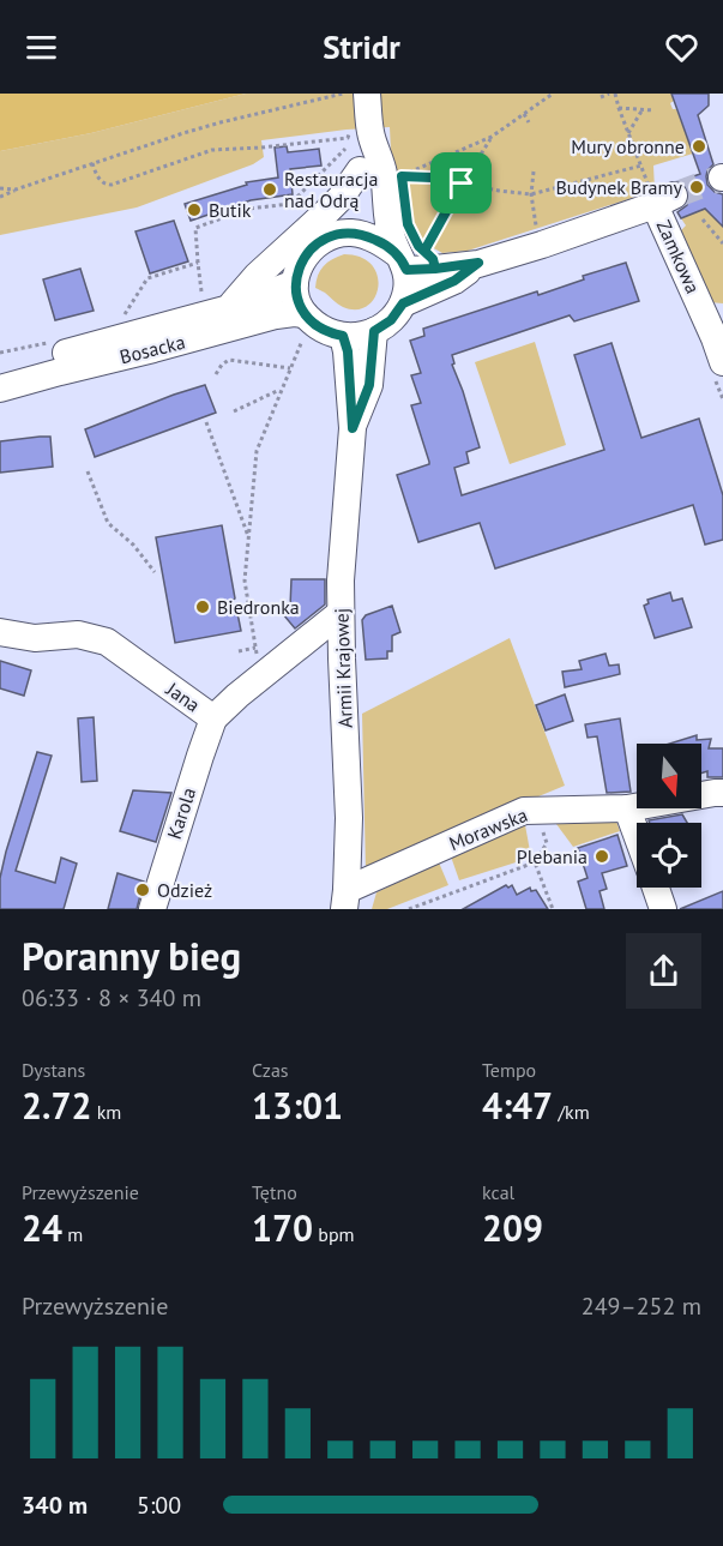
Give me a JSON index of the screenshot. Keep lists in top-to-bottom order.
{
  "streets": {
    "street": [
      "Zamkowa",
      "Bosacka",
      "Armii Krajowej",
      "Jana",
      "Karola",
      "Morawska"
    ]
  },
  "crossings": [
    ["Zamkowa", "Bosacka"],
    ["Zamkowa", "Armii Krajowej"],
    ["Bosacka", "Armii Krajowej"],
    ["Armii Krajowej", "Jana"],
    ["Armii Krajowej", "Morawska"],
    ["Jana", "Karola"]
  ],
  "places": [
    "Mury obronne",
    "Budynek Bramy",
    "Restauracja nad Odrą",
    "Butik",
    "Biedronka",
    "Plebania",
    "Odzież"
  ],
  "north": "bottom",
  "page": {
    "header": "Stridr",
    "heading": ["Poranny bieg", "06:33 · 8 × 340 m"],
    "stats": [
      ["Dystans", "2.72 km"],
      ["Czas", "13:01"],
      ["Tempo", "4:47 /km"],
      ["Przewyższenie", "24 m"],
      ["Tętno", "170 bpm"],
      ["kcal", "209"]
    ],
    "chart": ["Przewyższenie", "249–252 m"],
    "list": [
      {
        "name": "340 m",
        "note": "5:00"
      }
    ]
  }
}
